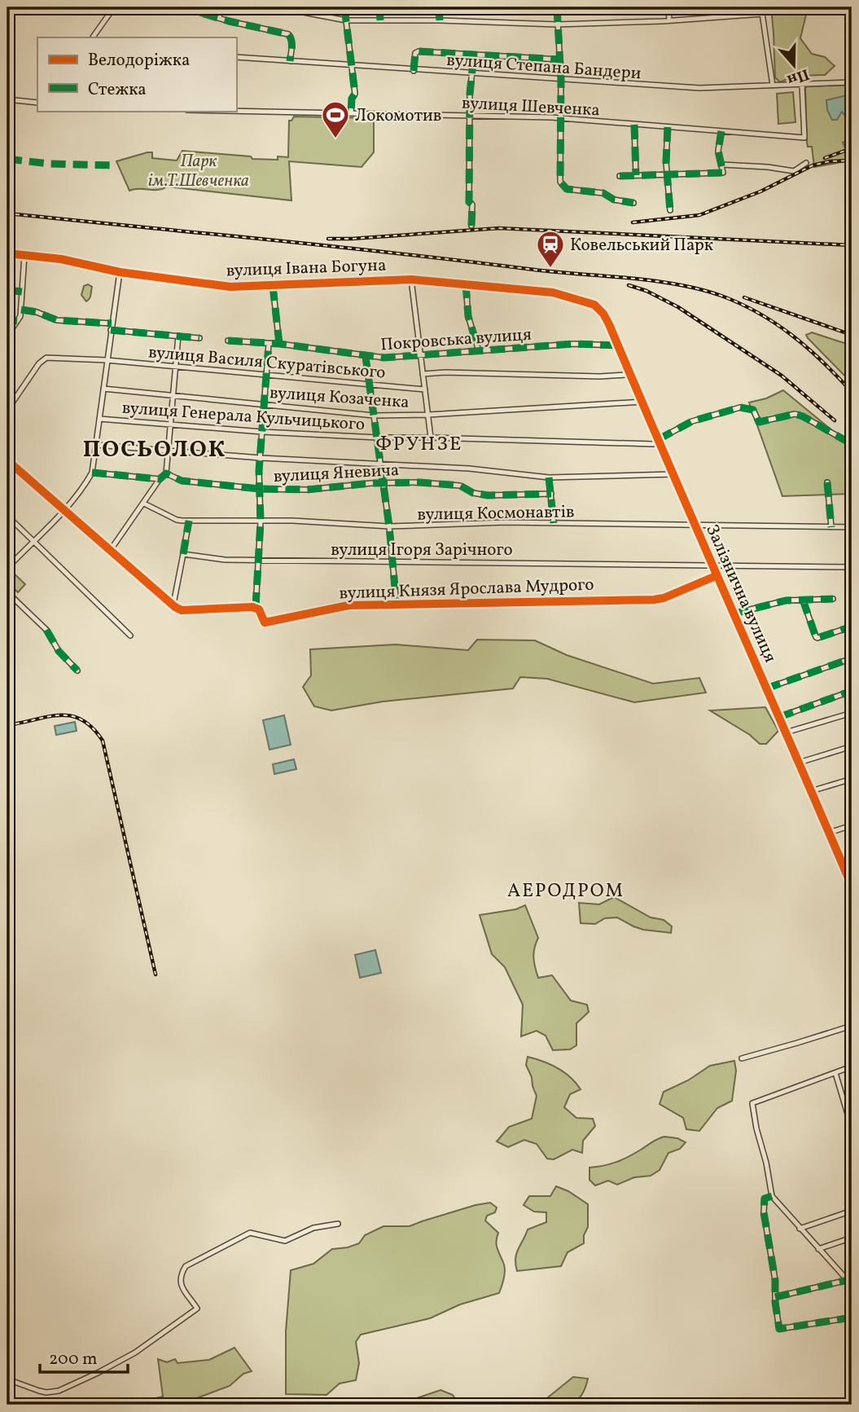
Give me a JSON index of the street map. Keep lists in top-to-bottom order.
{
  "streets": {
    "street": [
      "вулиця Степана Бандери",
      "вулиця Шевченка",
      "вулиця Івана Богуна",
      "Покровська вулиця",
      "вулиця Василя Скуратівського",
      "вулиця Козаченка",
      "вулиця Генерала Кульчицького",
      "вулиця Яневича",
      "вулиця Космонавтів",
      "вулиця Ігоря Зарічного",
      "вулиця Князя Ярослава Мудрого",
      "Залізнична вулиця"
    ]
  },
  "crossings": [
    ["вулиця Степана Бандери", "вулиця Шевченка"],
    ["вулиця Івана Богуна", "Залізнична вулиця"],
    ["Покровська вулиця", "Залізнична вулиця"],
    ["вулиця Козаченка", "Залізнична вулиця"],
    ["вулиця Генерала Кульчицького", "Залізнична вулиця"],
    ["вулиця Космонавтів", "Залізнична вулиця"],
    ["вулиця Ігоря Зарічного", "Залізнична вулиця"],
    ["вулиця Князя Ярослава Мудрого", "Залізнична вулиця"]
  ],
  "districts": ["ФРУНЗЕ", "ПОСЬОЛОК", "АЕРОДРОМ"],
  "parks": ["Парк ім.Т.Шевченка"],
  "places": {
    "sports": ["Локомотив"],
    "station": ["Ковельський Парк"]
  },
  "legend": ["Велодоріжка", "Стежка"],
  "scale_bar": "200 m",
  "north": "bottom"
}
